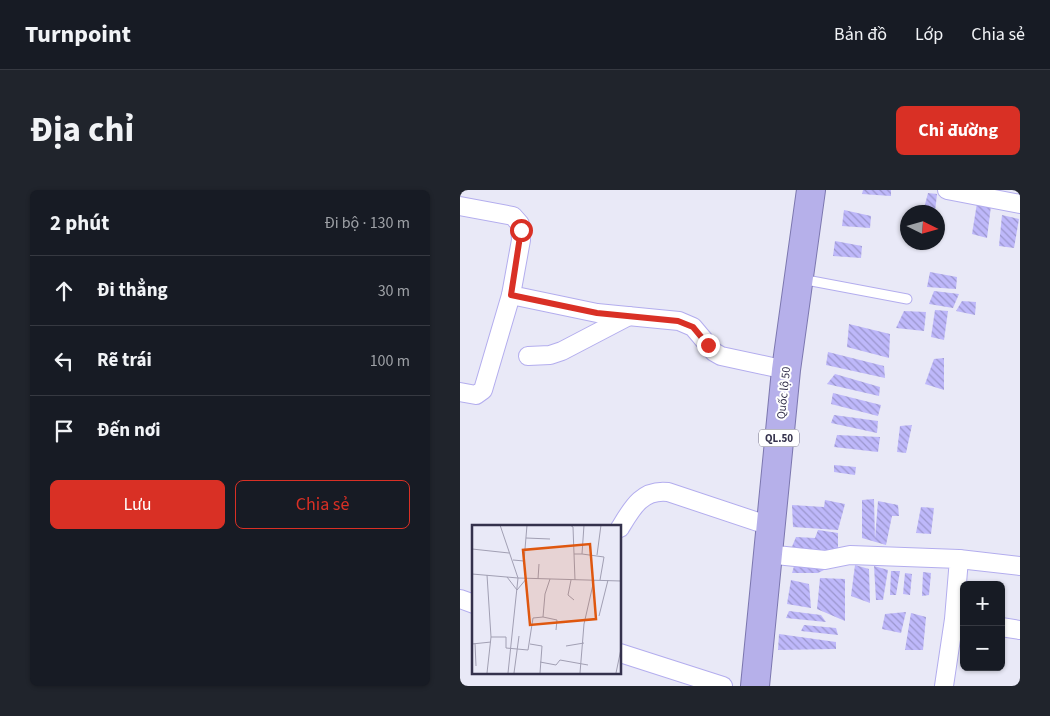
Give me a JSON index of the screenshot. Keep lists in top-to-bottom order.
{
  "streets": {
    "highway": ["Quốc lộ 50", "QL.50"]
  },
  "north": "right",
  "page": {
    "header": "Turnpoint",
    "nav": ["Bản đồ", "Lớp", "Chia sẻ"],
    "title": "Địa chỉ",
    "buttons": [
      "Chỉ đường",
      ["Lưu", "Chia sẻ"]
    ],
    "heading": ["2 phút", "Đi bộ · 130 m"],
    "list": [
      ["Đi thẳng", "30 m"],
      ["Rẽ trái", "100 m"],
      "Đến nơi"
    ],
    "map_buttons": ["+", "−"]
  }
}
